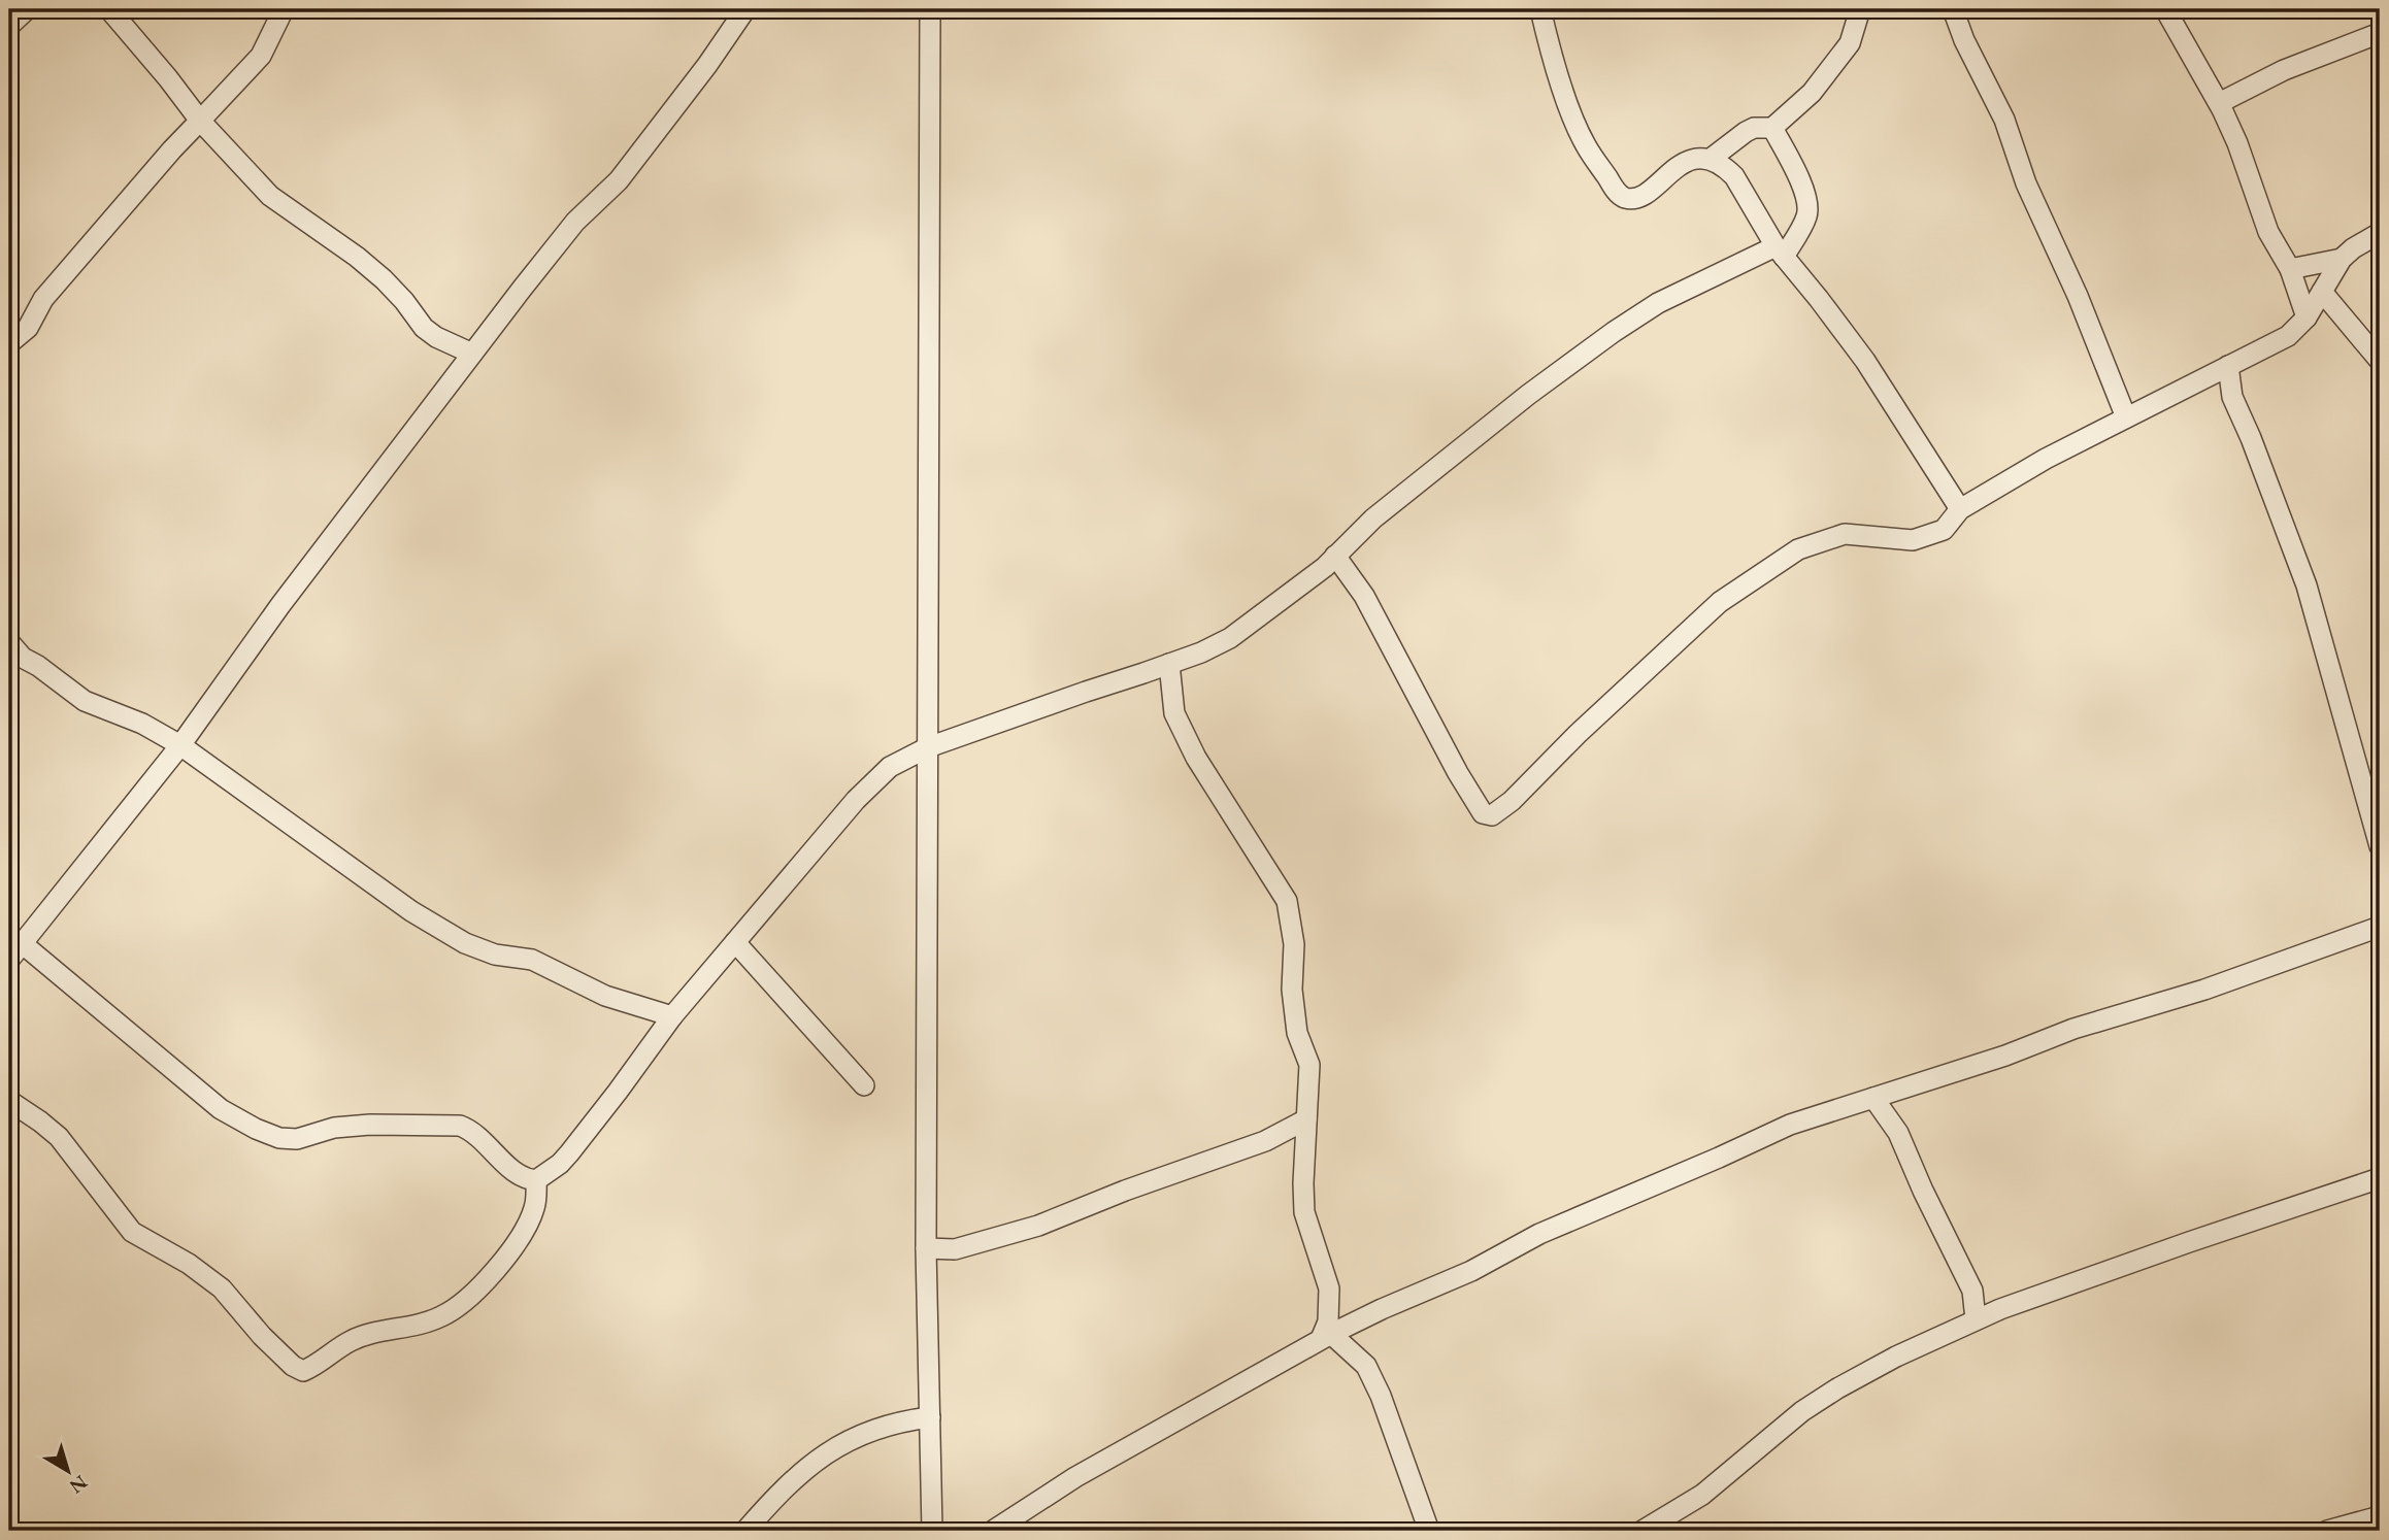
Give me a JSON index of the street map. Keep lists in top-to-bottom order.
{
  "north": "bottom right"
}
